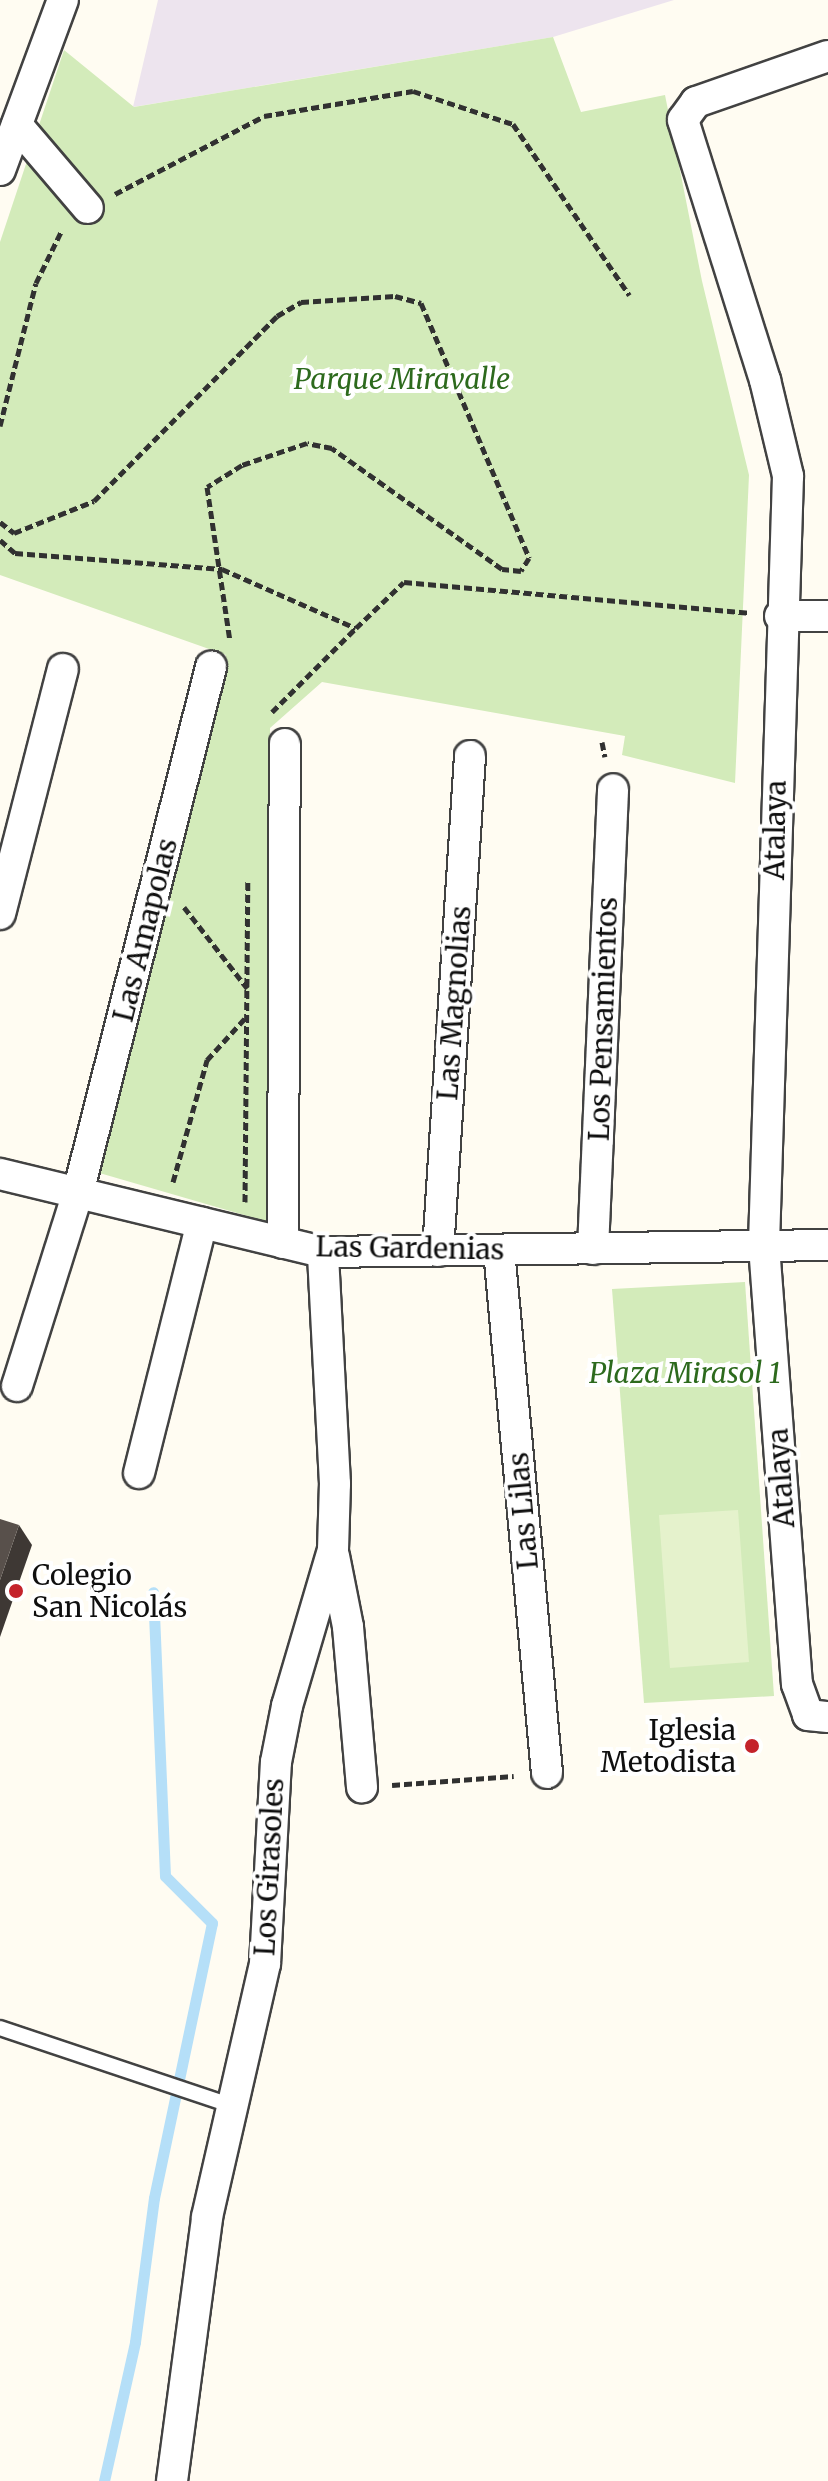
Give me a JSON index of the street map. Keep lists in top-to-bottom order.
{
  "streets": {
    "street": [
      "Atalaya",
      "Las Amapolas",
      "Las Magnolias",
      "Los Pensamientos",
      "Las Gardenias",
      "Las Lilas",
      "Los Girasoles"
    ]
  },
  "crossings": [
    ["Atalaya", "Las Gardenias"],
    ["Las Amapolas", "Las Gardenias"],
    ["Las Magnolias", "Las Gardenias"],
    ["Los Pensamientos", "Las Gardenias"],
    ["Las Gardenias", "Las Lilas"],
    ["Las Gardenias", "Los Girasoles"]
  ],
  "parks": ["Parque Miravalle", "Plaza Mirasol 1"],
  "places": ["Colegio San Nicolás", "Iglesia Metodista"]
}
